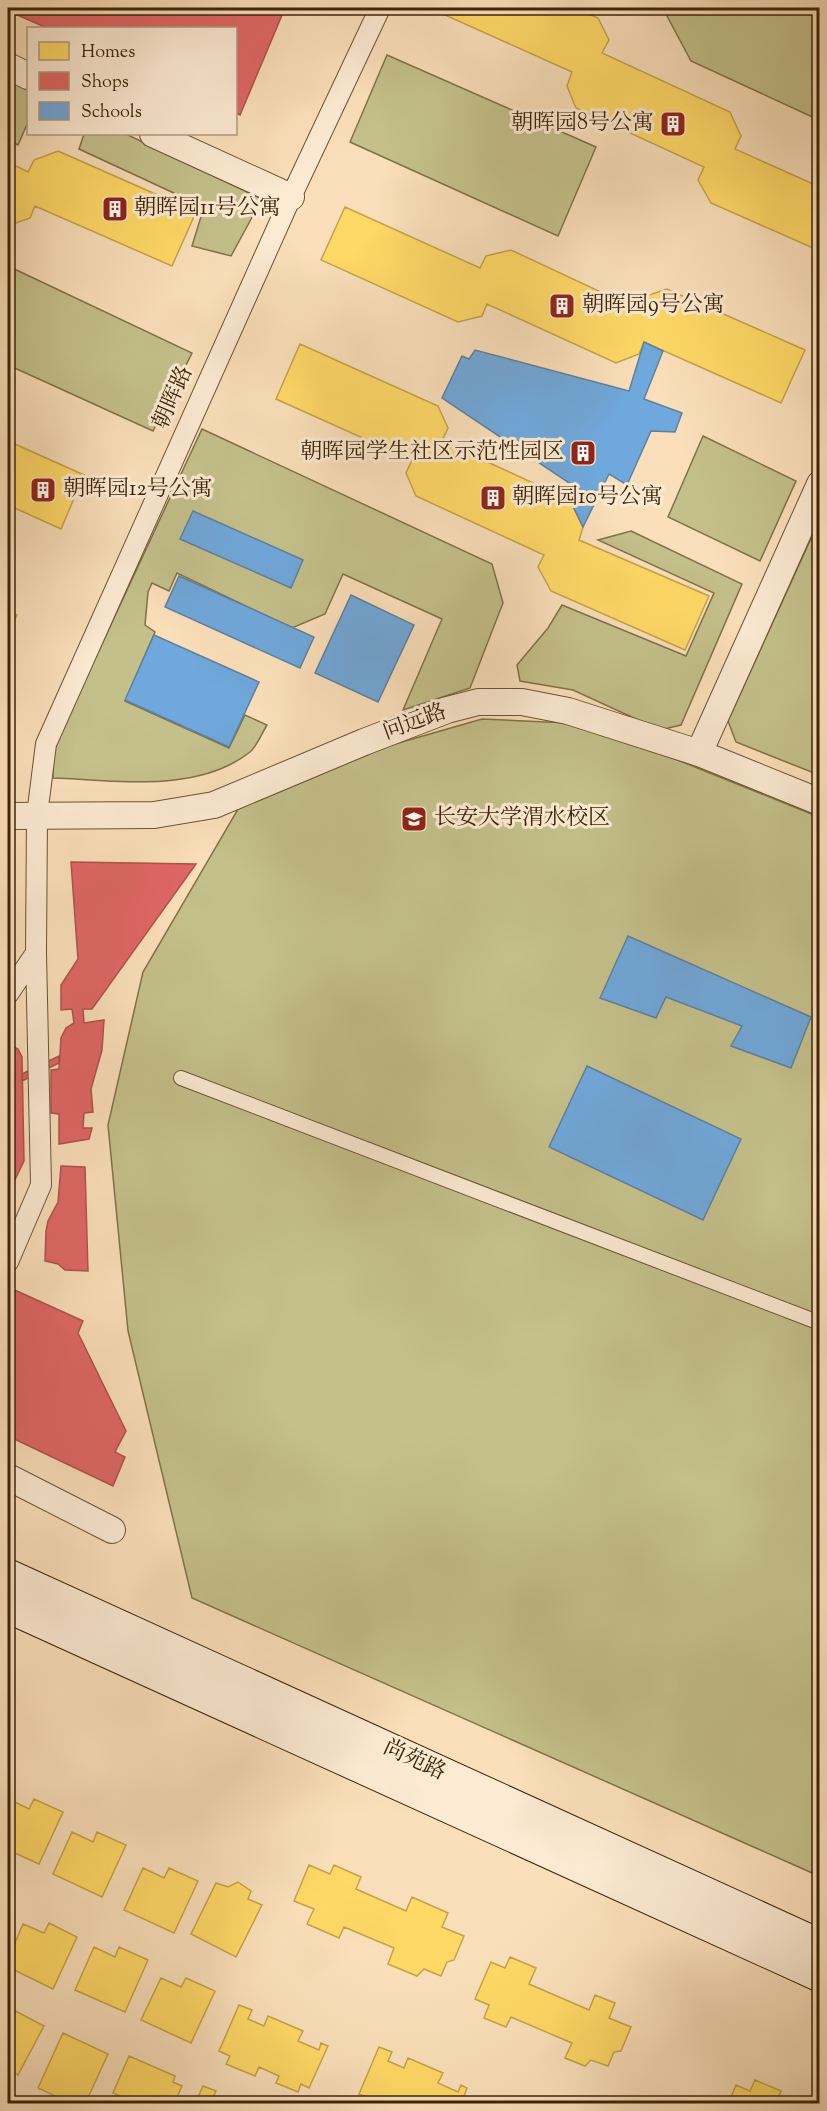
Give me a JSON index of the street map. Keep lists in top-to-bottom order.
{
  "streets": {
    "main road": ["尚苑路"],
    "street": ["朝晖路", "问远路"]
  },
  "crossings": [
    ["朝晖路", "问远路"]
  ],
  "places": {
    "building": [
      "朝晖园8号公寓",
      "朝晖园11号公寓",
      "朝晖园9号公寓",
      "朝晖园学生社区示范性园区",
      "朝晖园12号公寓",
      "朝晖园10号公寓"
    ],
    "school or university": ["长安大学渭水校区"]
  },
  "legend": ["Homes", "Shops", "Schools"]
}
